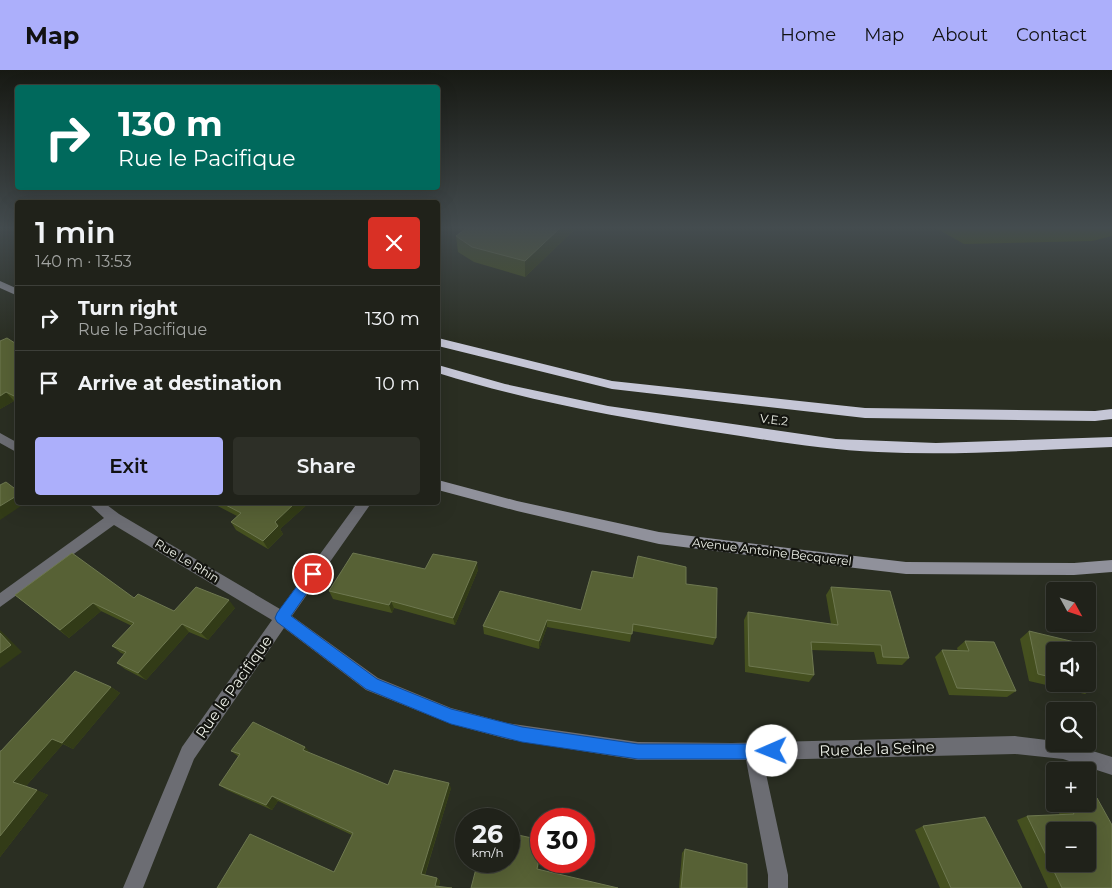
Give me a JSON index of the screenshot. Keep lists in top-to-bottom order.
{
  "streets": {
    "highway": ["V.E.2"],
    "street": [
      "Avenue Antoine Becquerel",
      "Rue Le Rhin",
      "Rue le Pacifique",
      "Rue de la Seine"
    ]
  },
  "crossings": [
    ["Rue Le Rhin", "Rue le Pacifique"],
    ["Rue Le Rhin", "Rue de la Seine"],
    ["Rue le Pacifique", "Rue de la Seine"]
  ],
  "north": "bottom right",
  "page": {
    "header": "Map",
    "nav": [
      "Home",
      "Map",
      "About",
      "Contact"
    ],
    "turn": ["130 m", "Rue le Pacifique"],
    "heading": ["1 min", "140 m · 13:53"],
    "list": [
      {
        "name": "Turn right",
        "note": "Rue le Pacifique",
        "value": "130 m"
      },
      {
        "name": "Arrive at destination",
        "value": "10 m"
      }
    ],
    "buttons": ["Exit", "Share"],
    "map_buttons": ["+", "−"],
    "speed": "26 km/h",
    "limit": "30"
  }
}
